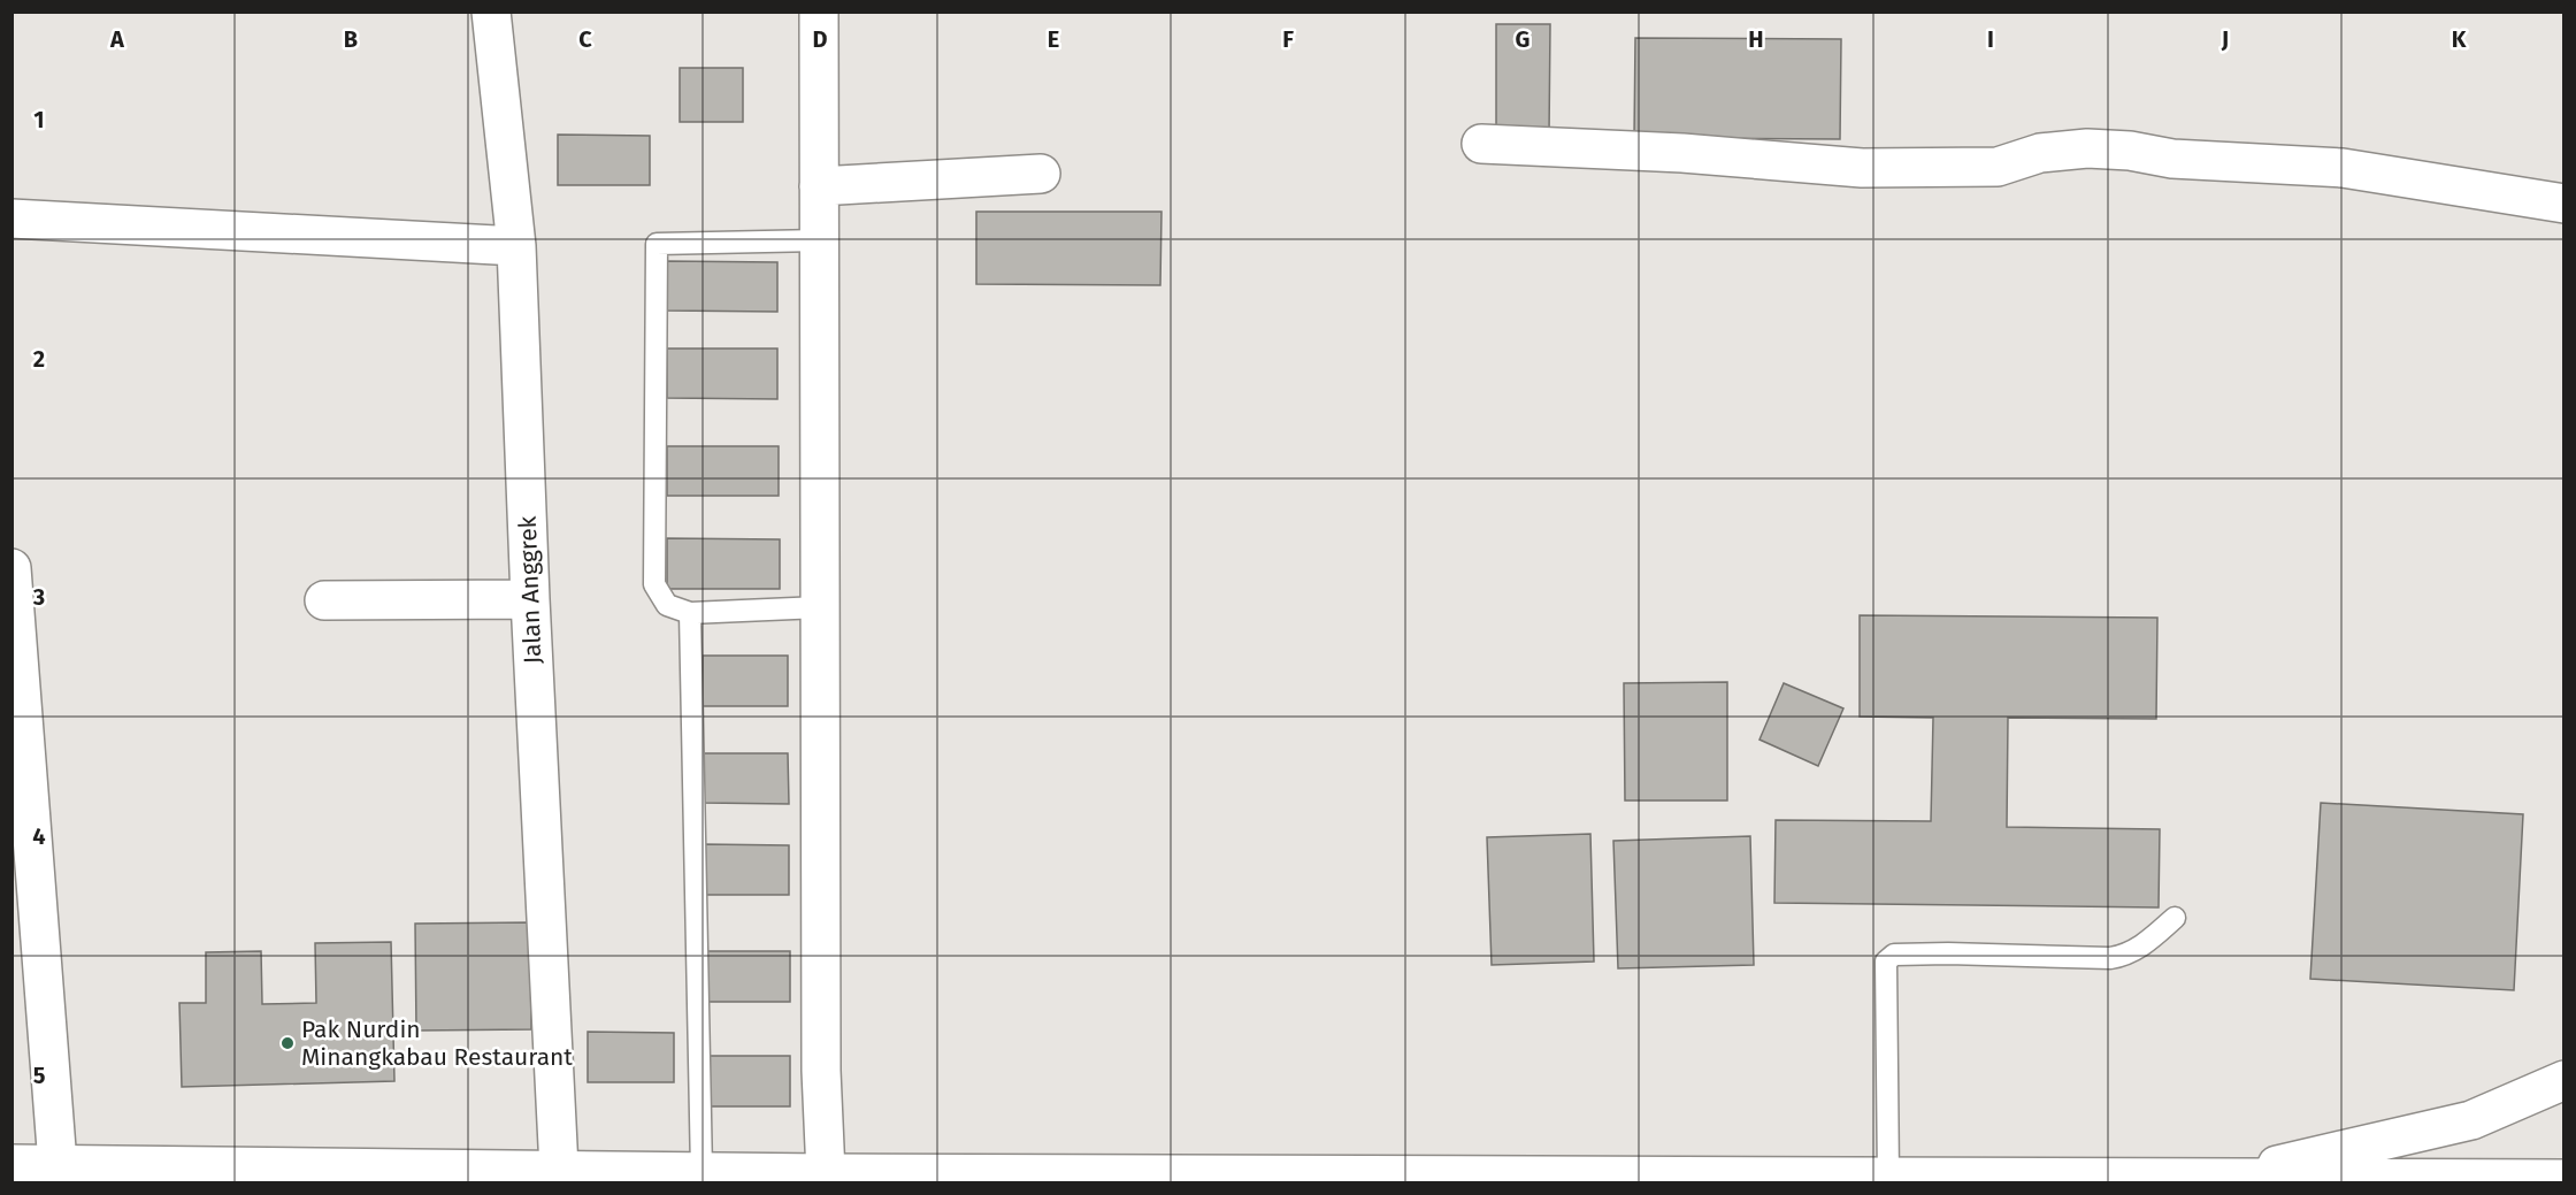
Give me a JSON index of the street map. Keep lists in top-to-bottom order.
{
  "streets": {
    "street": ["Jalan Anggrek"]
  },
  "places": ["Pak Nurdin Minangkabau Restaurant"],
  "grid": {
    "columns": [
      "A",
      "B",
      "C",
      "D",
      "E",
      "F",
      "G",
      "H",
      "I",
      "J",
      "K"
    ],
    "rows": [
      "1",
      "2",
      "3",
      "4",
      "5"
    ]
  }
}
